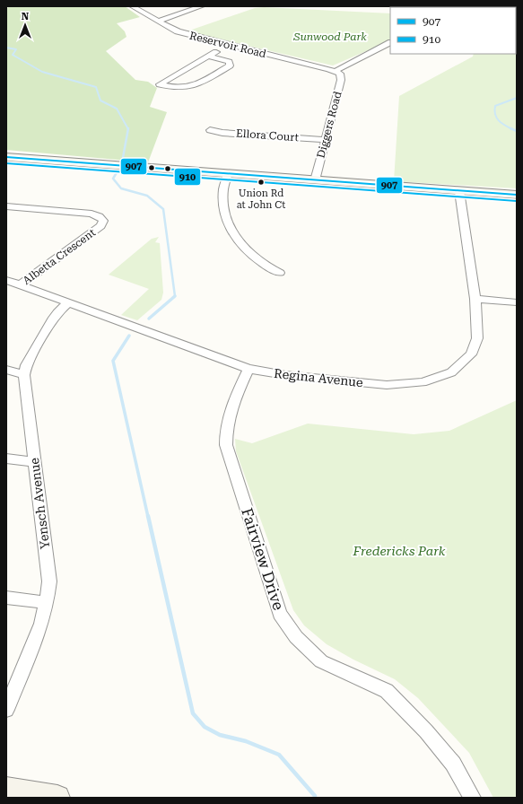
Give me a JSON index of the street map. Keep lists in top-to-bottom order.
{
  "streets": {
    "street": [
      "Reservoir Road",
      "Diggers Road",
      "Ellora Court",
      "Albetta Crescent",
      "Regina Avenue",
      "Yensch Avenue",
      "Fairview Drive"
    ]
  },
  "crossings": [
    ["Reservoir Road", "Diggers Road"],
    ["Diggers Road", "Ellora Court"],
    ["Albetta Crescent", "Regina Avenue"],
    ["Regina Avenue", "Yensch Avenue"],
    ["Regina Avenue", "Fairview Drive"]
  ],
  "parks": ["Sunwood Park", "Fredericks Park"],
  "places": ["Union Rd at John Ct"],
  "lines": ["transit line 907", "transit line 910"],
  "legend": ["907", "910"],
  "north": "top"
}
